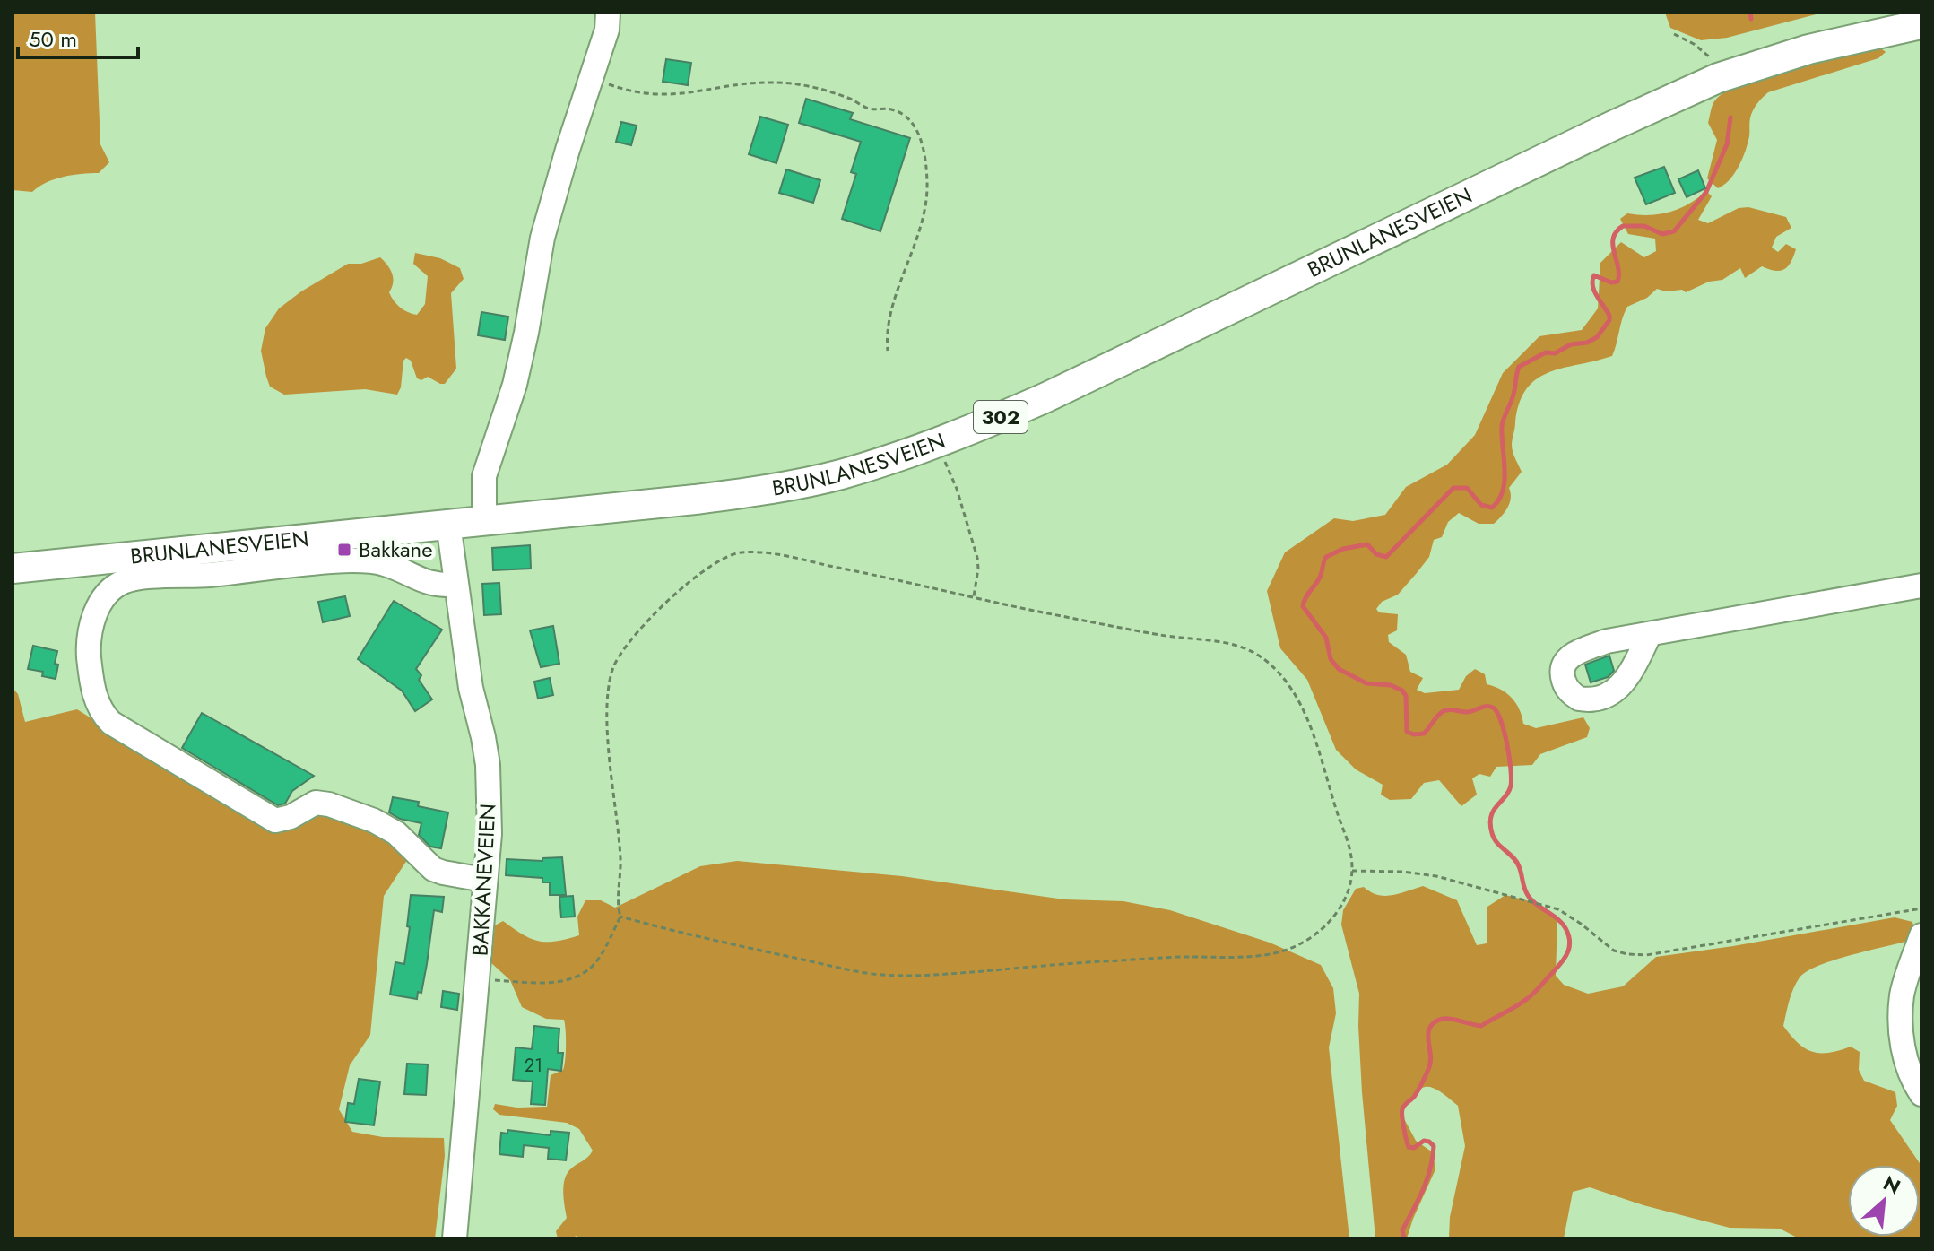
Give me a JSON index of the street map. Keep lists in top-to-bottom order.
{
  "streets": {
    "main road": ["BRUNLANESVEIEN", "302"],
    "street": ["BAKKANEVEIEN"]
  },
  "crossings": [
    ["BRUNLANESVEIEN", "BAKKANEVEIEN"]
  ],
  "places": {
    "transit": ["Bakkane"]
  },
  "house_numbers": ["21"],
  "scale_bar": "50 m",
  "north": "top right"
}
